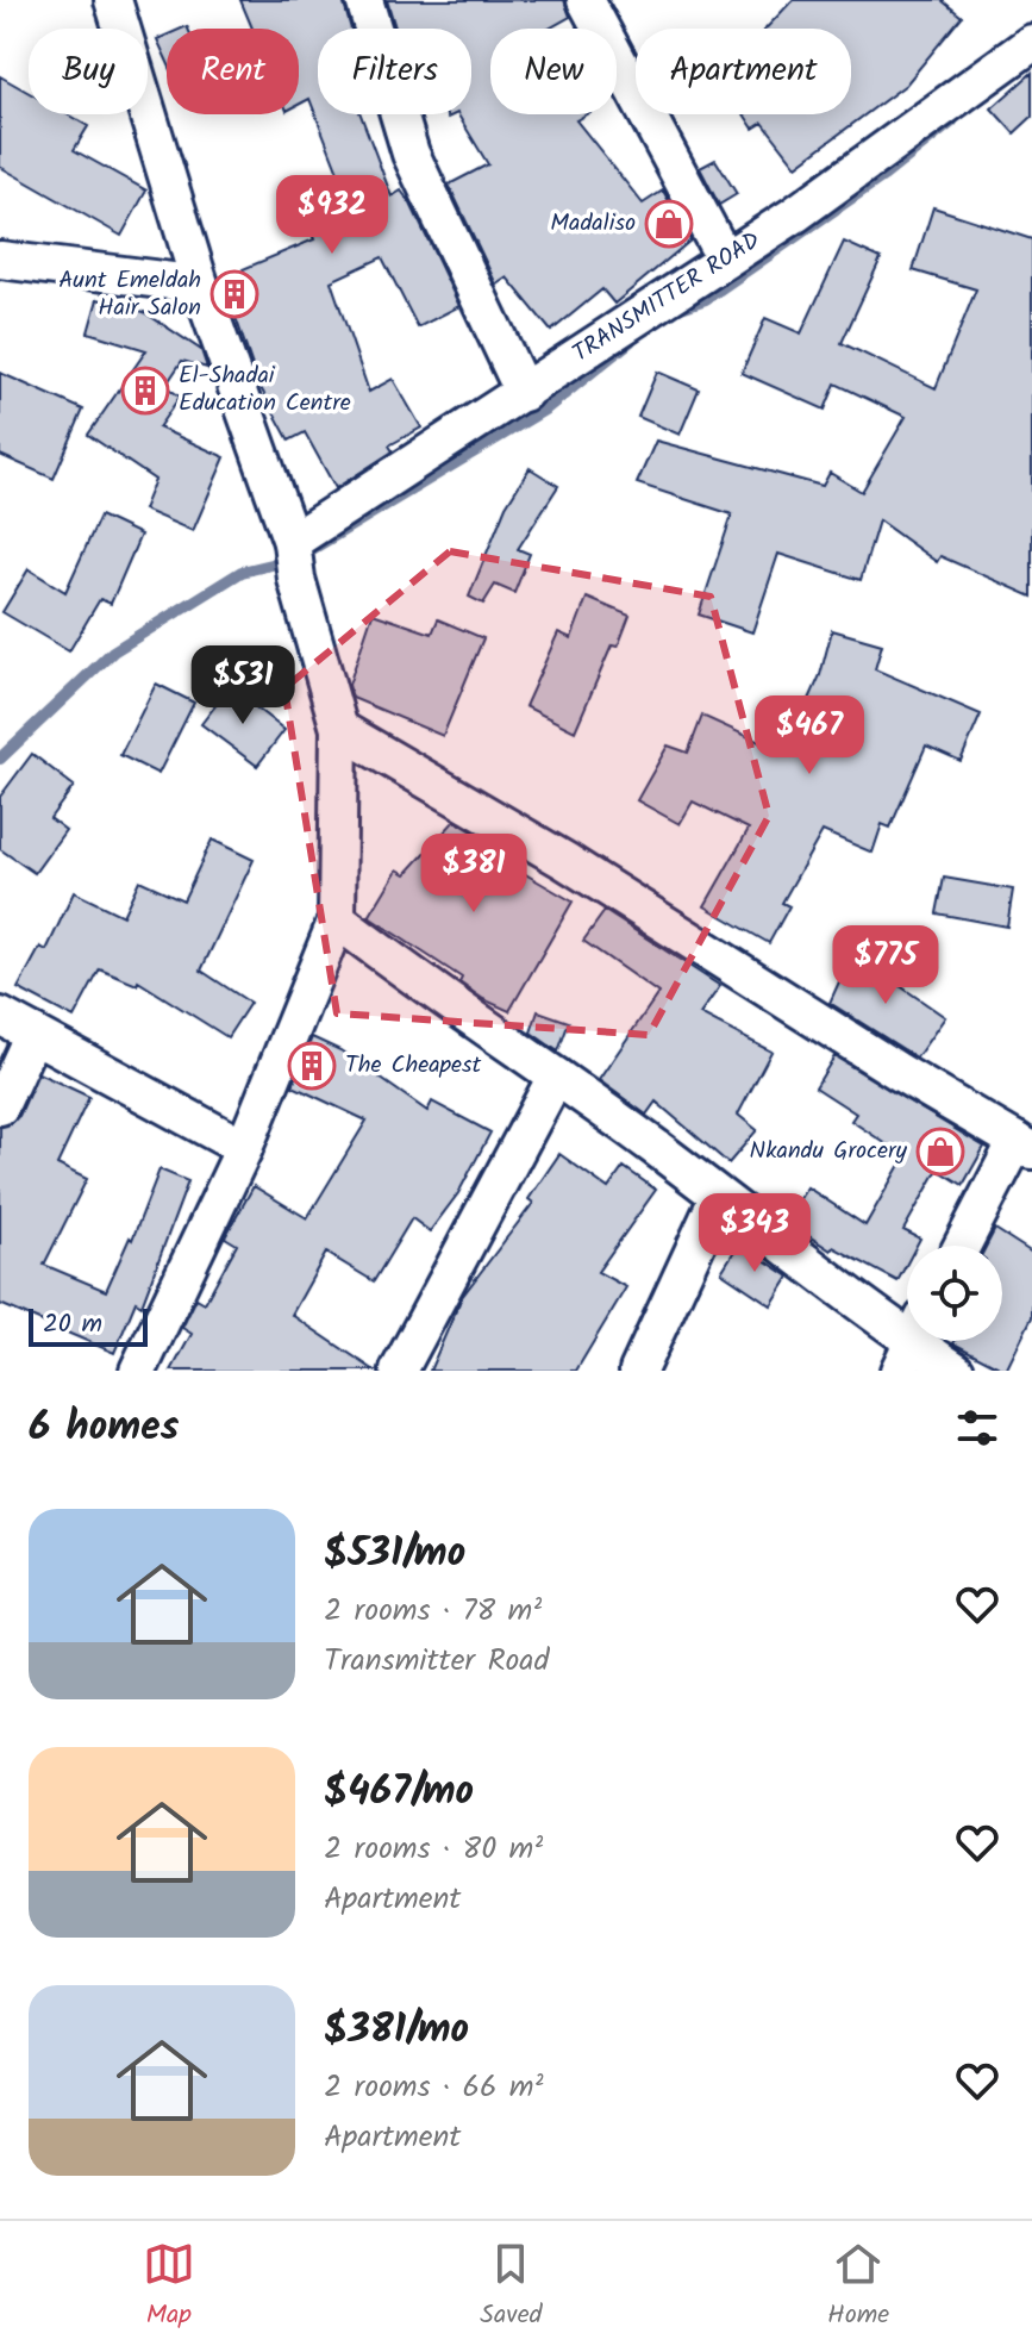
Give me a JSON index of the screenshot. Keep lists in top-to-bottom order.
{
  "streets": {
    "street": ["TRANSMITTER ROAD"]
  },
  "places": {
    "shop": ["Madaliso", "Nkandu Grocery"],
    "building": ["Aunt Emeldah Hair Salon", "El-Shadai Education Centre", "The Cheapest"]
  },
  "scale_bar": "20 m",
  "page": {
    "chip": [
      "Buy",
      "Rent",
      "Filters",
      "New",
      "Apartment"
    ],
    "price": [
      "$932",
      "$531",
      "$467",
      "$381",
      "$775",
      "$343"
    ],
    "scale": "20 m",
    "heading": "6 homes",
    "list": [
      {
        "name": "$531/mo",
        "note": "2 rooms · 78 m² · Transmitter Road"
      },
      {
        "name": "$467/mo",
        "note": "2 rooms · 80 m² · Apartment"
      },
      {
        "name": "$381/mo",
        "note": "2 rooms · 66 m² · Apartment"
      }
    ],
    "tabs": ["Map", "Saved", "Home"]
  }
}
